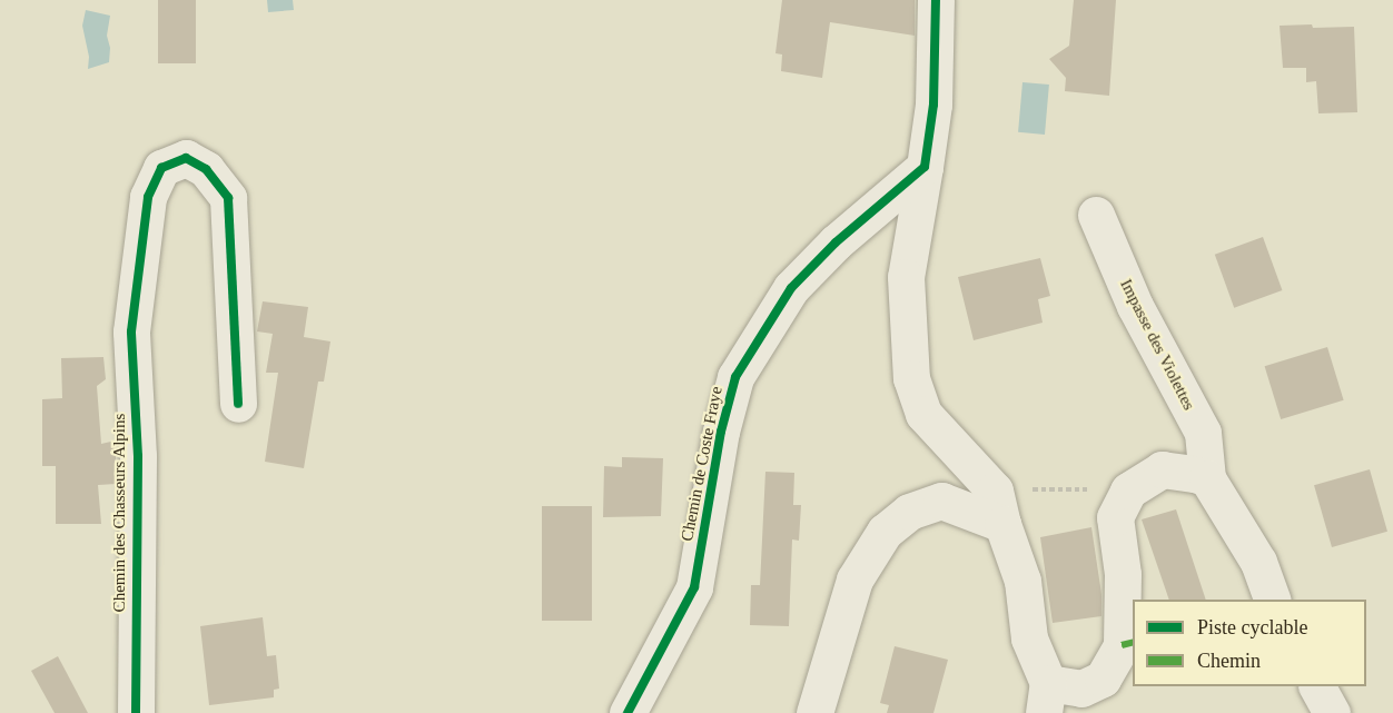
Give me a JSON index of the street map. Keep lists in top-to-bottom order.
{
  "streets": {
    "street": ["Impasse des Violettes", "Chemin de Coste Fraye", "Chemin des Chasseurs Alpins"]
  },
  "legend": ["Piste cyclable", "Chemin"]
}
